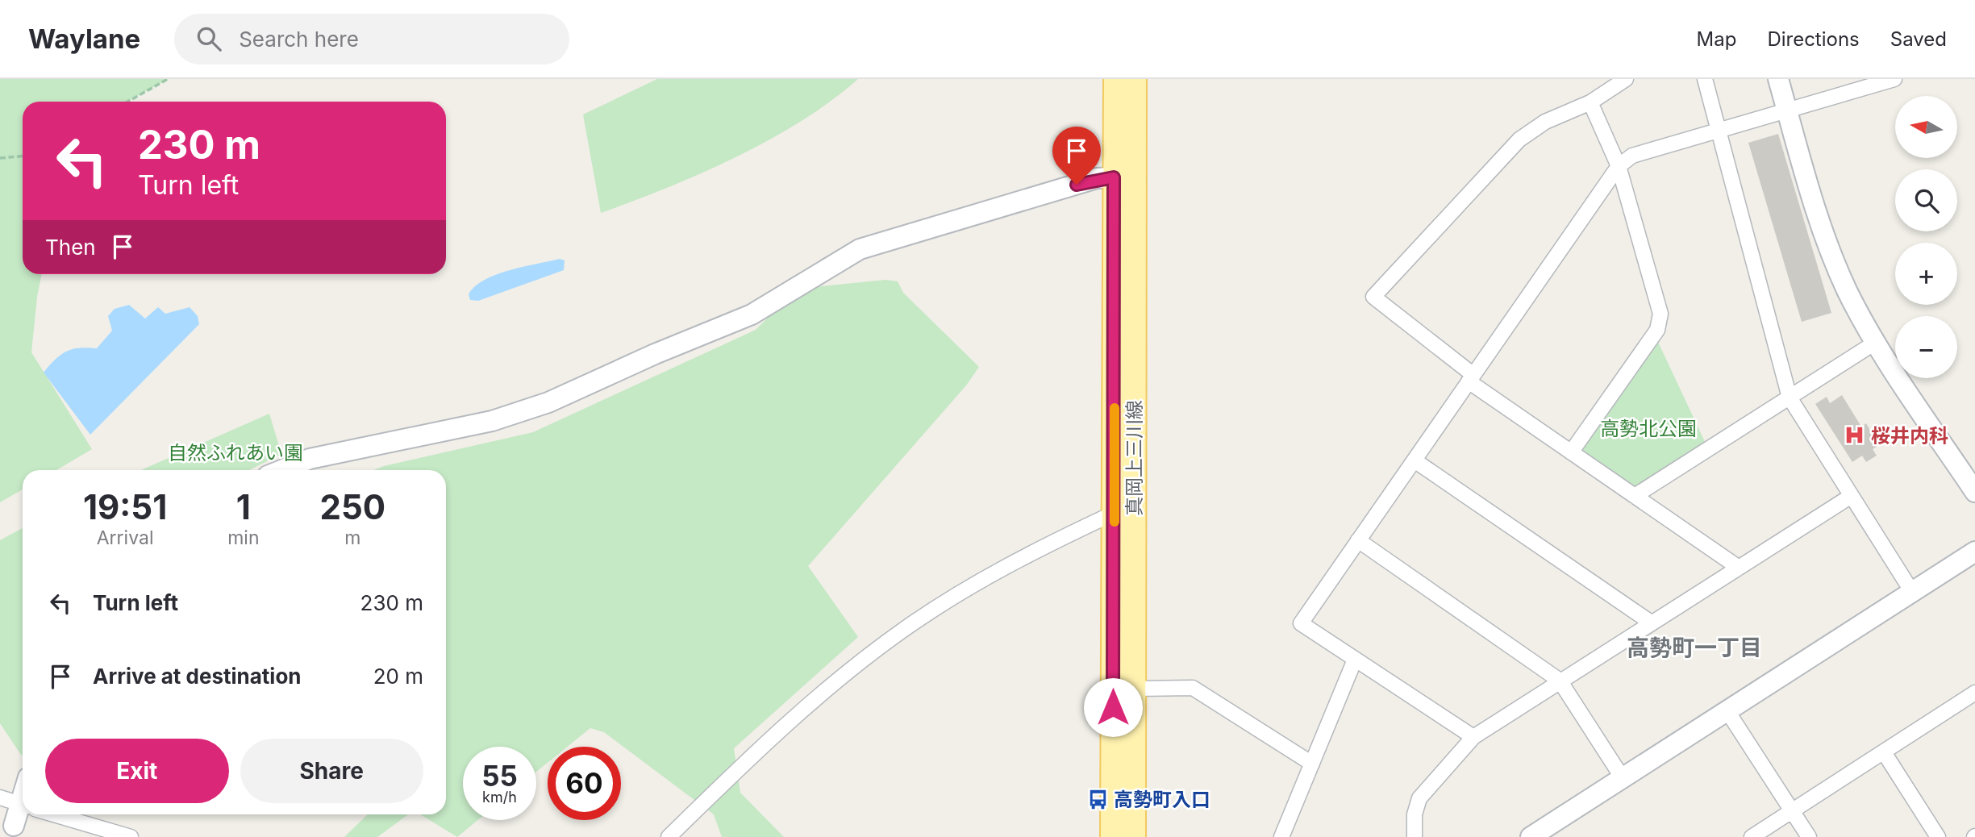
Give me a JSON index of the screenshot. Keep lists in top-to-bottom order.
{
  "streets": {
    "main road": ["真岡上三川線"]
  },
  "districts": ["高勢町一丁目"],
  "parks": ["高勢北公園", "自然ふれあい園"],
  "places": {
    "hospital": ["桜井内科"],
    "bus stop": ["高勢町入口"]
  },
  "north": "left",
  "page": {
    "header": "Waylane",
    "search": "Search here",
    "nav": ["Map", "Directions", "Saved"],
    "map_buttons": ["+", "−"],
    "turn": ["230 m", "Turn left"],
    "then": "Then",
    "eta": [
      "19:51",
      "Arrival",
      "1",
      "min",
      "250",
      "m"
    ],
    "list": [
      {
        "name": "Turn left",
        "value": "230 m"
      },
      {
        "name": "Arrive at destination",
        "value": "20 m"
      }
    ],
    "buttons": ["Exit", "Share"],
    "speed": "55 km/h",
    "limit": "60"
  }
}
